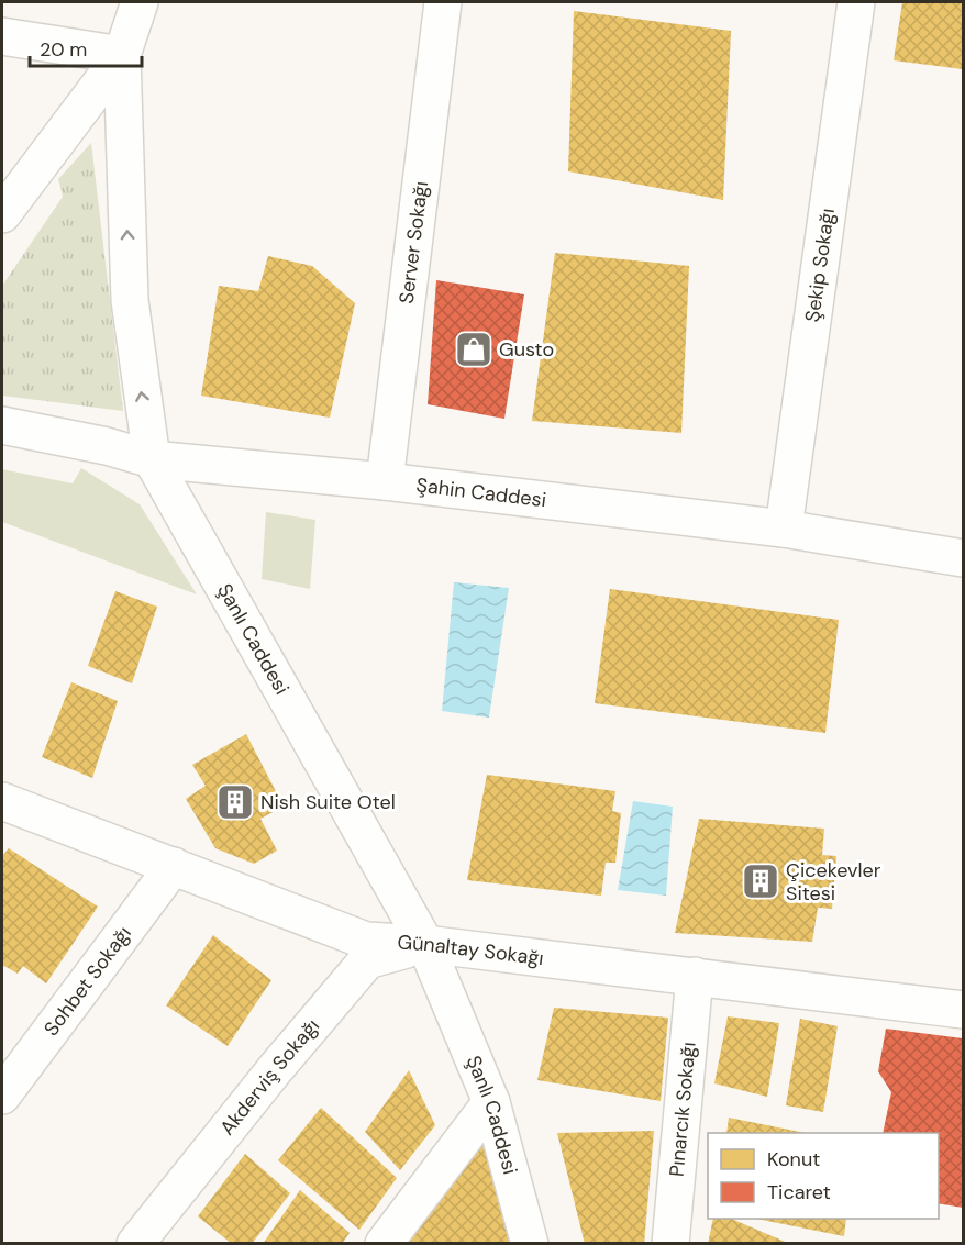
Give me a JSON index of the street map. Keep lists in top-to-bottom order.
{
  "streets": {
    "street": [
      "Server Sokağı",
      "Şekip Sokağı",
      "Şahin Caddesi",
      "Şanlı Caddesi",
      "Günaltay Sokağı",
      "Sohbet Sokağı",
      "Akderviş Sokağı",
      "Pınarcık Sokağı"
    ]
  },
  "crossings": [
    ["Server Sokağı", "Şahin Caddesi"],
    ["Şekip Sokağı", "Şahin Caddesi"],
    ["Şahin Caddesi", "Şanlı Caddesi"],
    ["Şanlı Caddesi", "Günaltay Sokağı"],
    ["Şanlı Caddesi", "Akderviş Sokağı"],
    ["Günaltay Sokağı", "Sohbet Sokağı"],
    ["Günaltay Sokağı", "Akderviş Sokağı"],
    ["Günaltay Sokağı", "Pınarcık Sokağı"]
  ],
  "places": {
    "shop": ["Gusto"],
    "building": ["Nish Suite Otel", "Çicekevler Sitesi"]
  },
  "legend": ["Konut", "Ticaret"],
  "scale_bar": "20 m"
}
